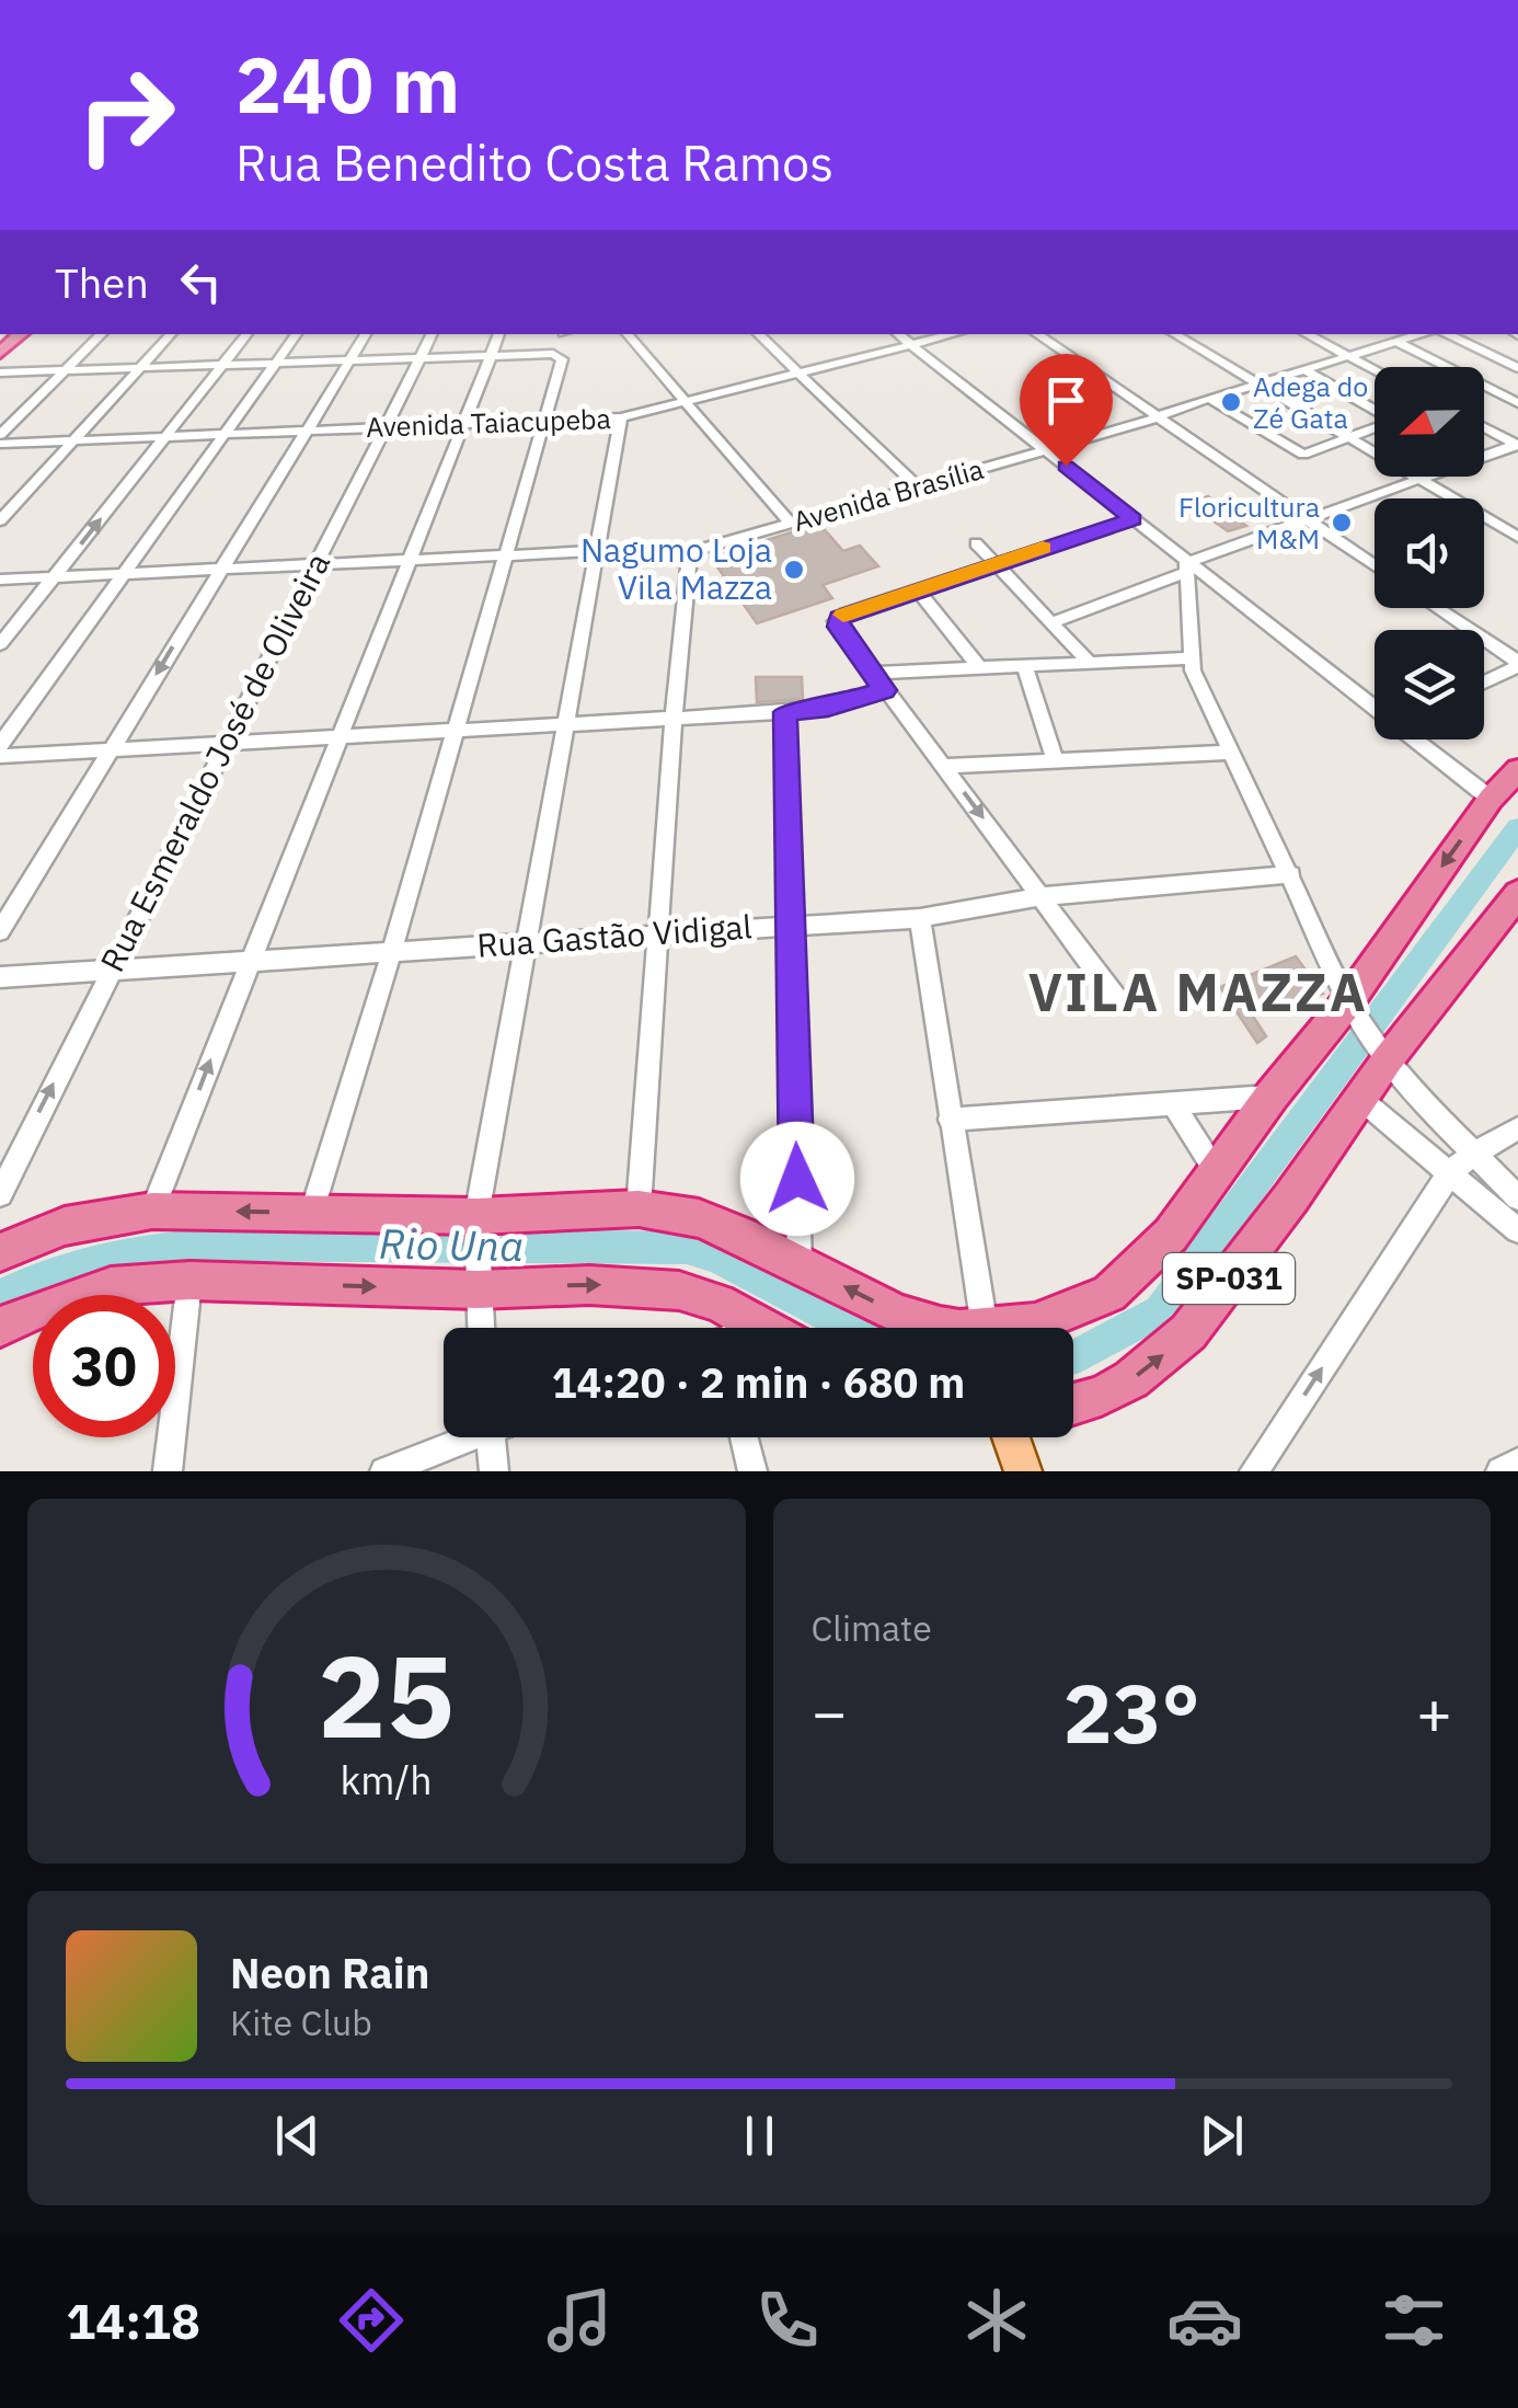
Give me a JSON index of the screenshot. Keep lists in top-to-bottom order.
{
  "streets": {
    "highway": ["SP-031"],
    "street": [
      "Avenida Taiacupeba",
      "Avenida Brasília",
      "Rua Esmeraldo José de Oliveira",
      "Rua Gastão Vidigal"
    ]
  },
  "crossings": [
    ["Avenida Taiacupeba", "Rua Esmeraldo José de Oliveira"],
    ["Avenida Brasília", "Rua Esmeraldo José de Oliveira"],
    ["Rua Esmeraldo José de Oliveira", "Rua Gastão Vidigal"]
  ],
  "districts": ["VILA MAZZA"],
  "water": ["Rio Una"],
  "places": ["Adega do Zé Gata", "Floricultura M&M", "Nagumo Loja Vila Mazza"],
  "north": "left",
  "page": {
    "turn": ["240 m", "Rua Benedito Costa Ramos"],
    "then": "Then",
    "limit": "30",
    "trip": "14:20 · 2 min · 680 m",
    "tile": "Climate",
    "heat": ["−", "23°", "+"],
    "song": ["Neon Rain", "Kite Club"],
    "tabs": "14:18",
    "gauge": ["25", "km/h"]
  }
}
